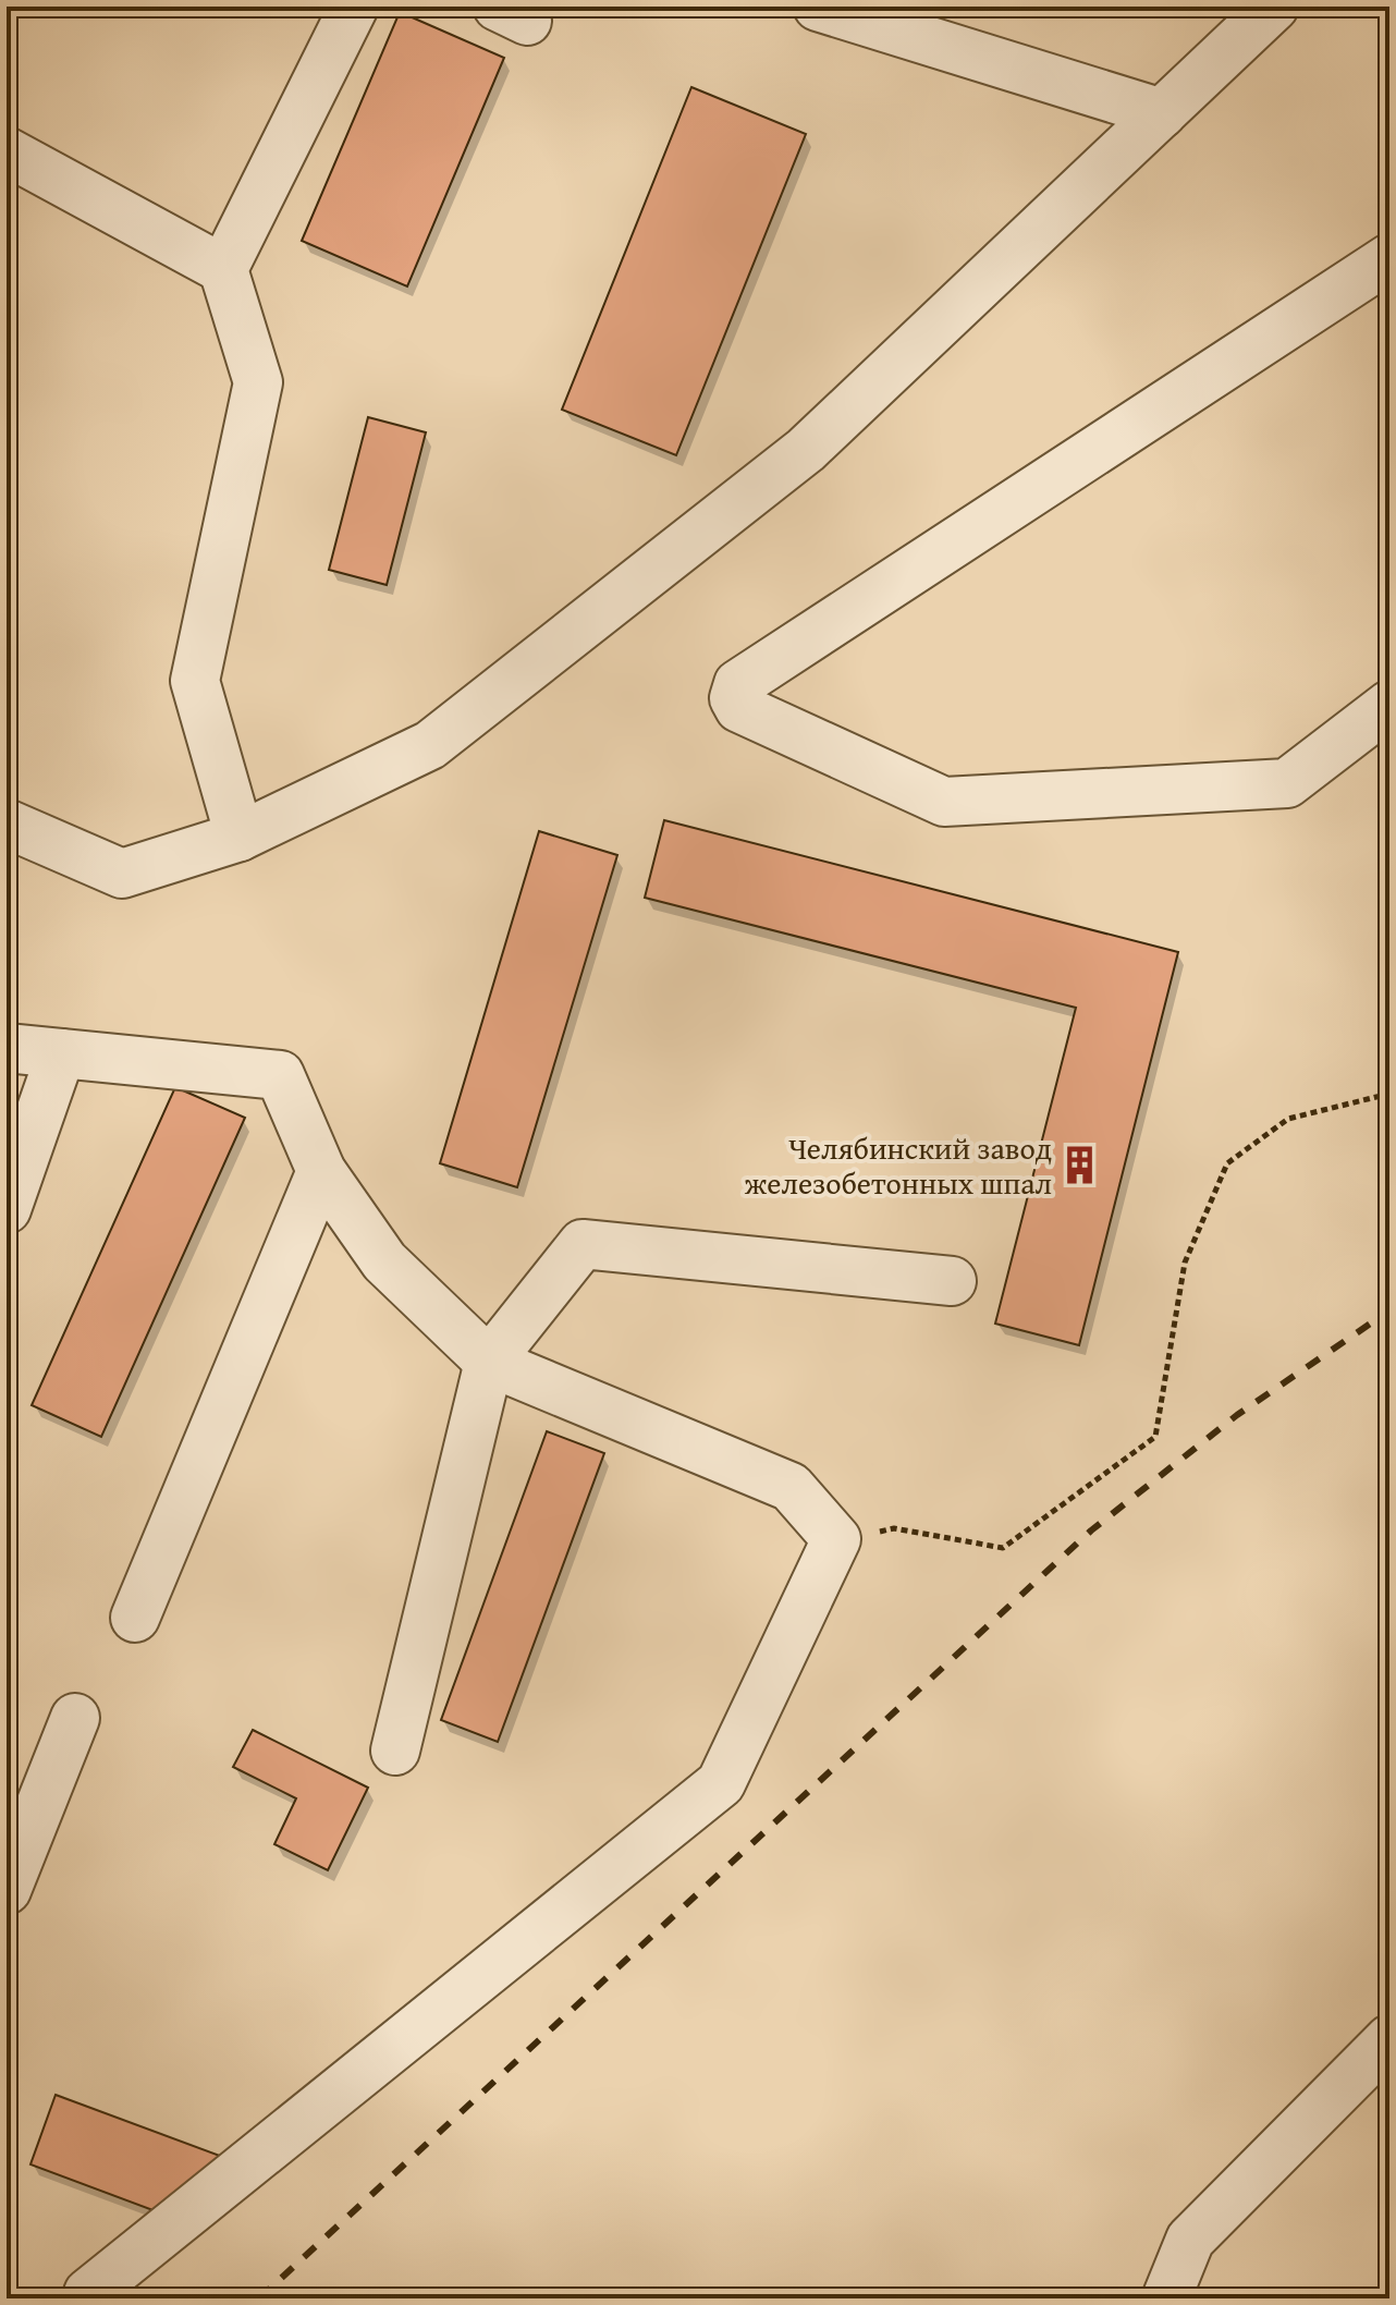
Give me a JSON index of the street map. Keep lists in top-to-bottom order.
{
  "places": {
    "building": ["Челябинский завод железобетонных шпал"]
  }
}
